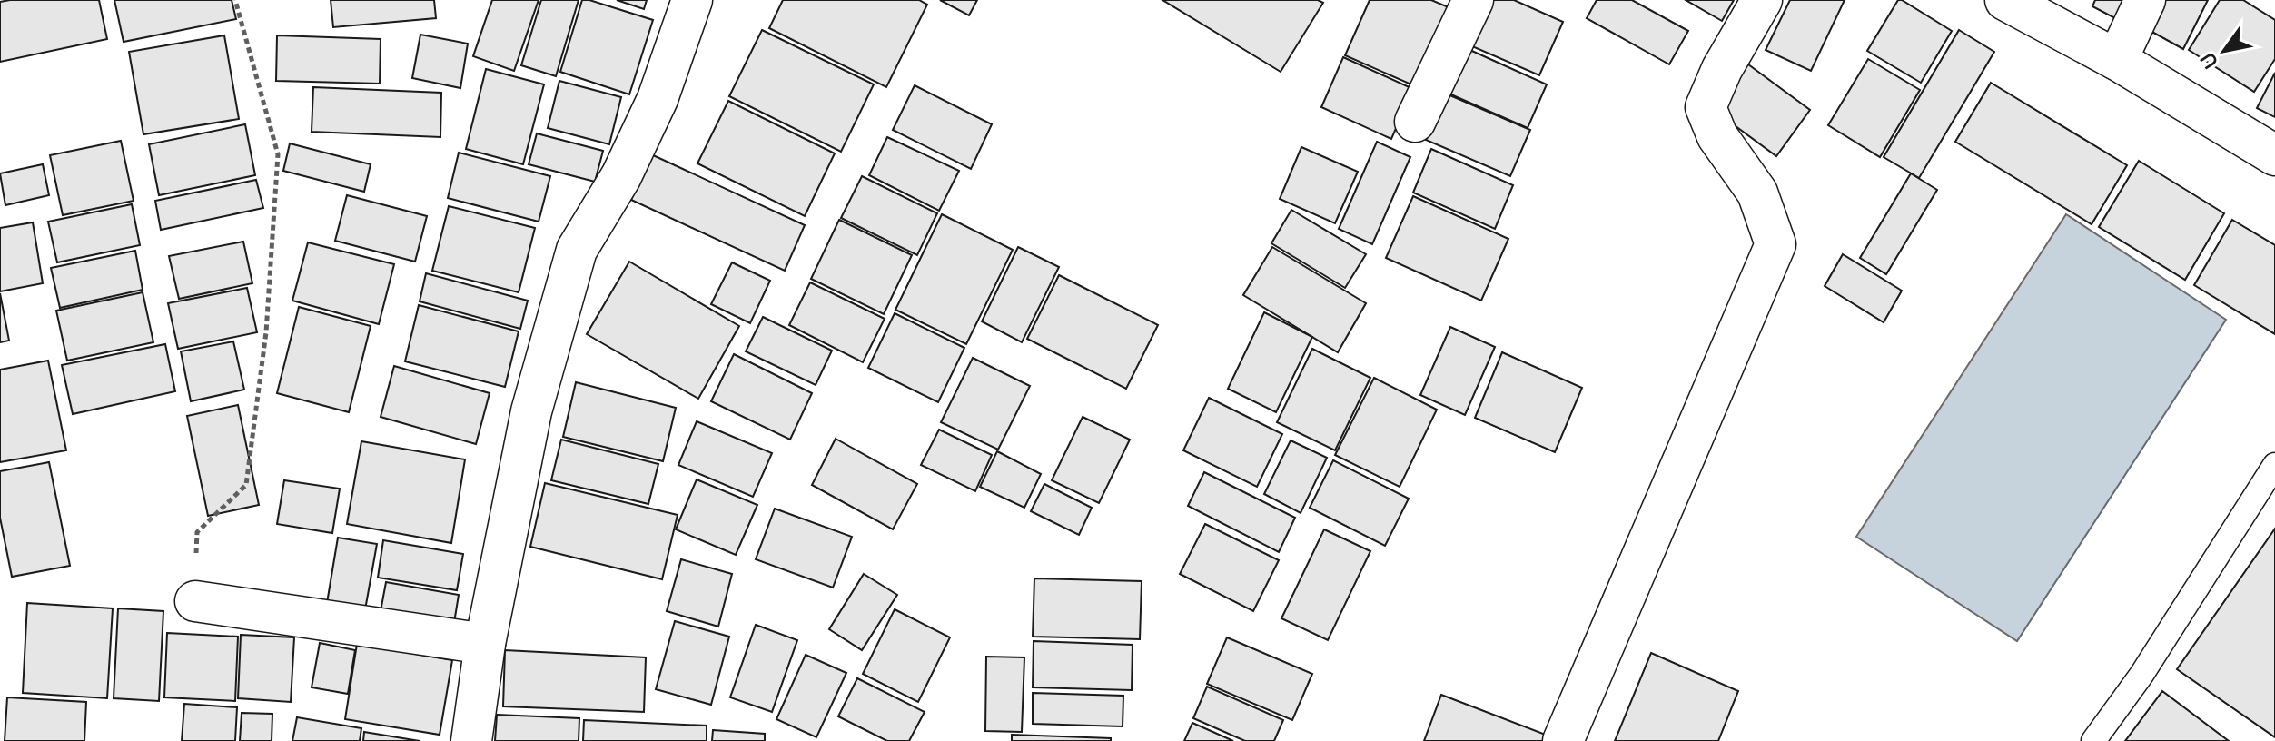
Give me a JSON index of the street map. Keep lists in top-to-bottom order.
{
  "north": "bottom left"
}
